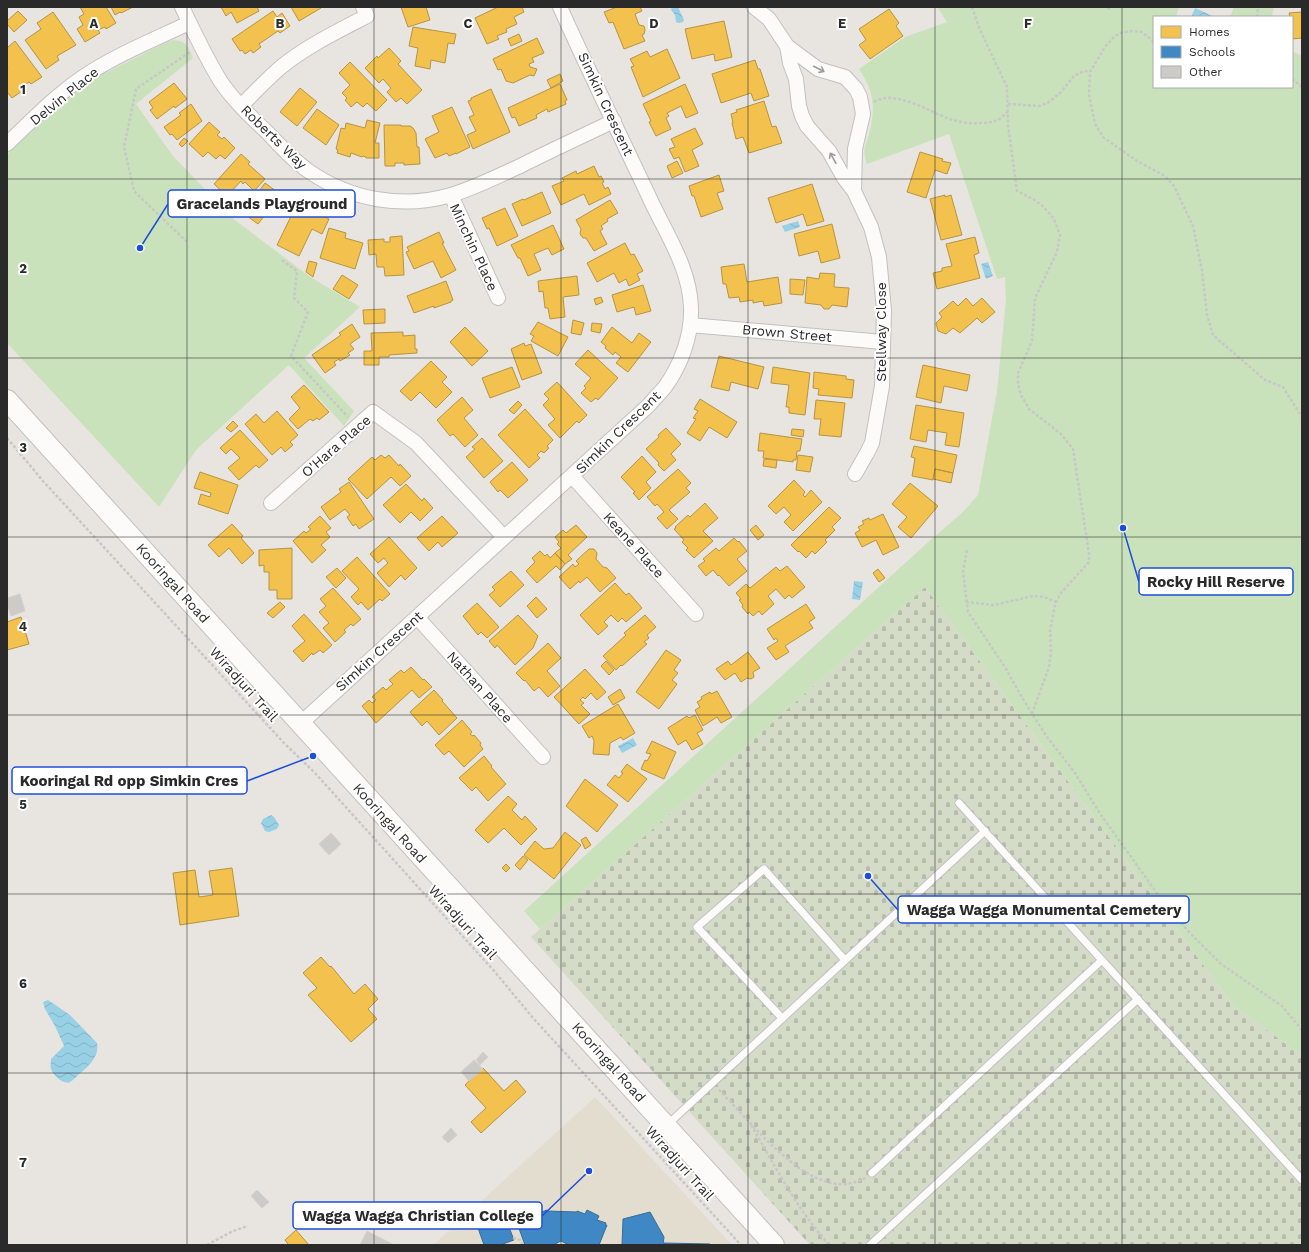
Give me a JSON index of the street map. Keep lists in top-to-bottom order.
{
  "streets": {
    "main road": ["Kooringal Road"],
    "street": [
      "Delvin Place",
      "Simkin Crescent",
      "Roberts Way",
      "Minchin Place",
      "Stellway Close",
      "Brown Street",
      "O'Hara Place",
      "Keane Place",
      "Nathan Place"
    ],
    "path": ["Wiradjuri Trail"]
  },
  "crossings": [
    ["Delvin Place", "Roberts Way"],
    ["Simkin Crescent", "Roberts Way"],
    ["Simkin Crescent", "Brown Street"],
    ["Simkin Crescent", "O'Hara Place"],
    ["Simkin Crescent", "Keane Place"],
    ["Simkin Crescent", "Kooringal Road"],
    ["Simkin Crescent", "Nathan Place"],
    ["Roberts Way", "Minchin Place"],
    ["Stellway Close", "Brown Street"]
  ],
  "places": [
    "Gracelands Playground",
    "Rocky Hill Reserve",
    "Kooringal Rd opp Simkin Cres",
    "Wagga Wagga Monumental Cemetery",
    "Wagga Wagga Christian College"
  ],
  "legend": ["Homes", "Schools", "Other"],
  "grid": {
    "columns": [
      "A",
      "B",
      "C",
      "D",
      "E",
      "F"
    ],
    "rows": [
      "1",
      "2",
      "3",
      "4",
      "5",
      "6",
      "7"
    ]
  }
}
